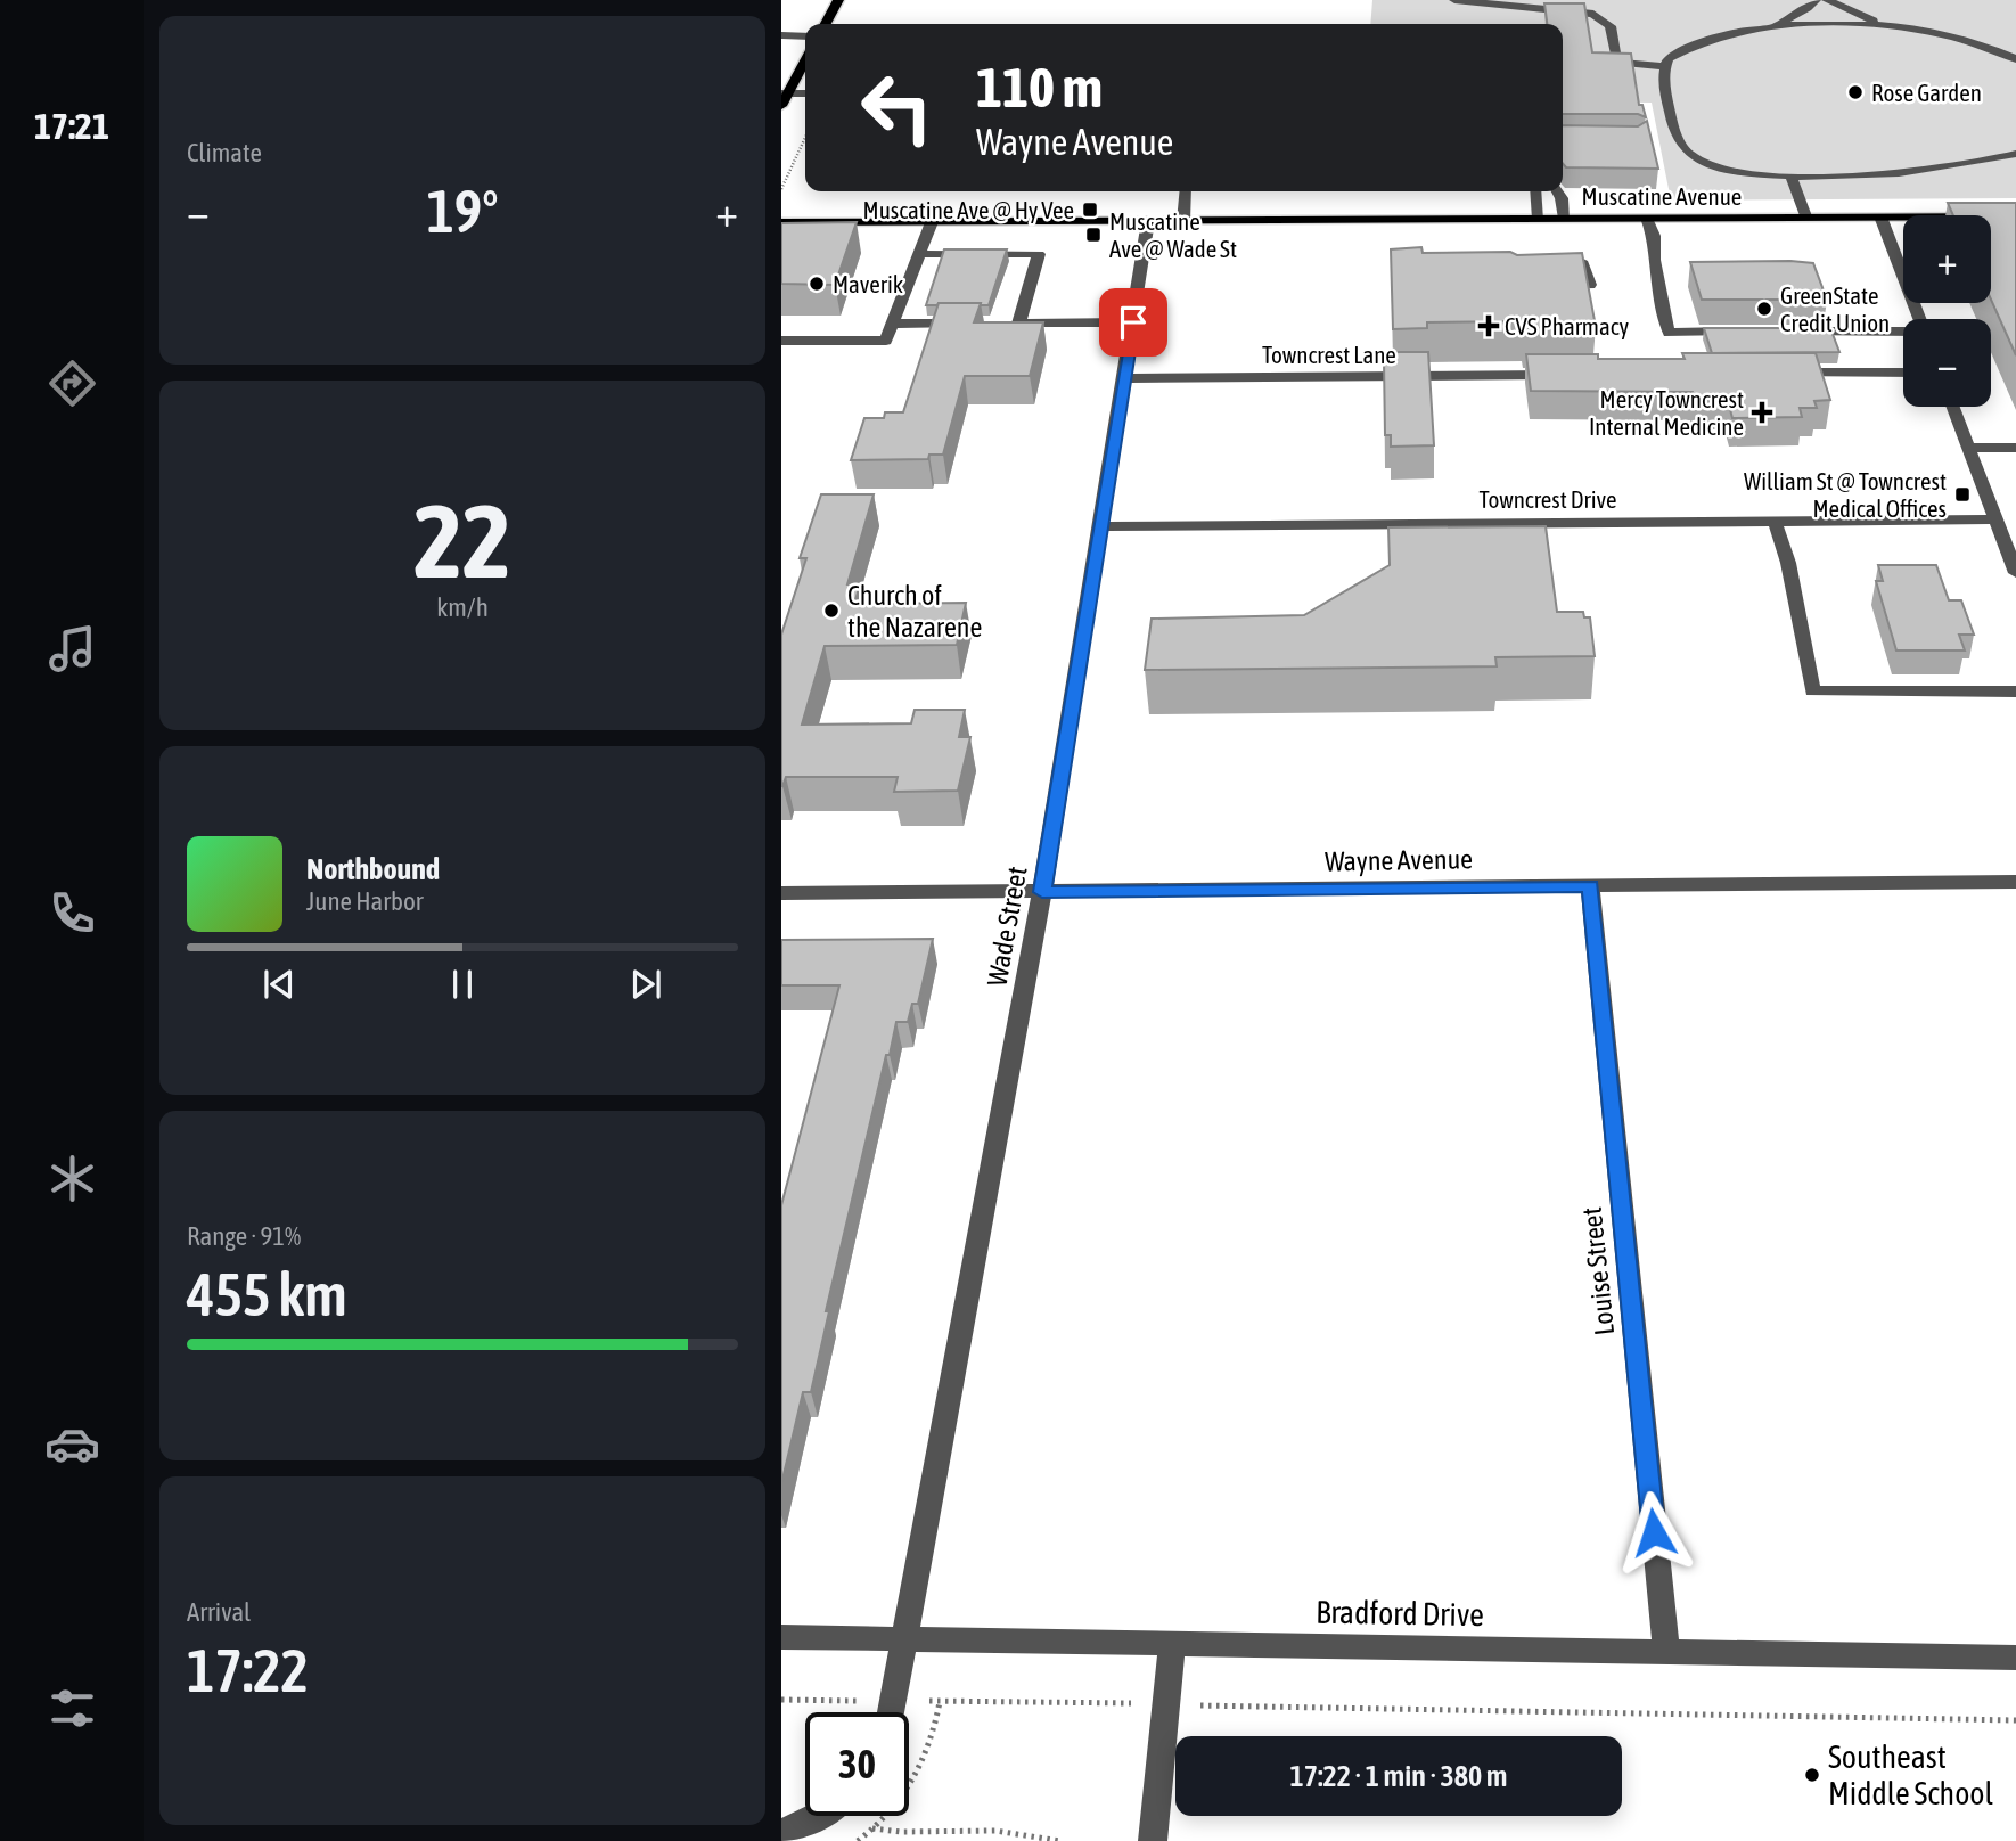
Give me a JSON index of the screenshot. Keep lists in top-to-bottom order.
{
  "streets": {
    "main road": ["Muscatine Avenue"],
    "street": [
      "Towncrest Lane",
      "Towncrest Drive",
      "Wayne Avenue",
      "Wade Street",
      "Louise Street",
      "Bradford Drive"
    ]
  },
  "crossings": [
    ["Muscatine Avenue", "Wade Street"],
    ["Towncrest Lane", "Wade Street"],
    ["Towncrest Drive", "Wade Street"],
    ["Wayne Avenue", "Wade Street"],
    ["Wayne Avenue", "Louise Street"],
    ["Wade Street", "Bradford Drive"],
    ["Louise Street", "Bradford Drive"]
  ],
  "places": {
    "other": [
      "Rose Garden",
      "Maverik",
      "GreenState Credit Union",
      "Church of the Nazarene",
      "Southeast Middle School"
    ],
    "transit": ["Muscatine Ave @ Hy Vee", "Muscatine Ave @ Wade St", "William St @ Towncrest Medical Offices"],
    "health": ["CVS Pharmacy", "Mercy Towncrest Internal Medicine"]
  },
  "page": {
    "tabs": "17:21",
    "tile": [
      "Climate",
      ["22", "km/h"],
      ["Range · 91%", "455 km"],
      ["Arrival", "17:22"]
    ],
    "turn": ["110 m", "Wayne Avenue"],
    "heat": ["−", "19°", "+"],
    "map_buttons": ["+", "−"],
    "song": ["Northbound", "June Harbor"],
    "limit": "30",
    "trip": "17:22 · 1 min · 380 m"
  }
}
